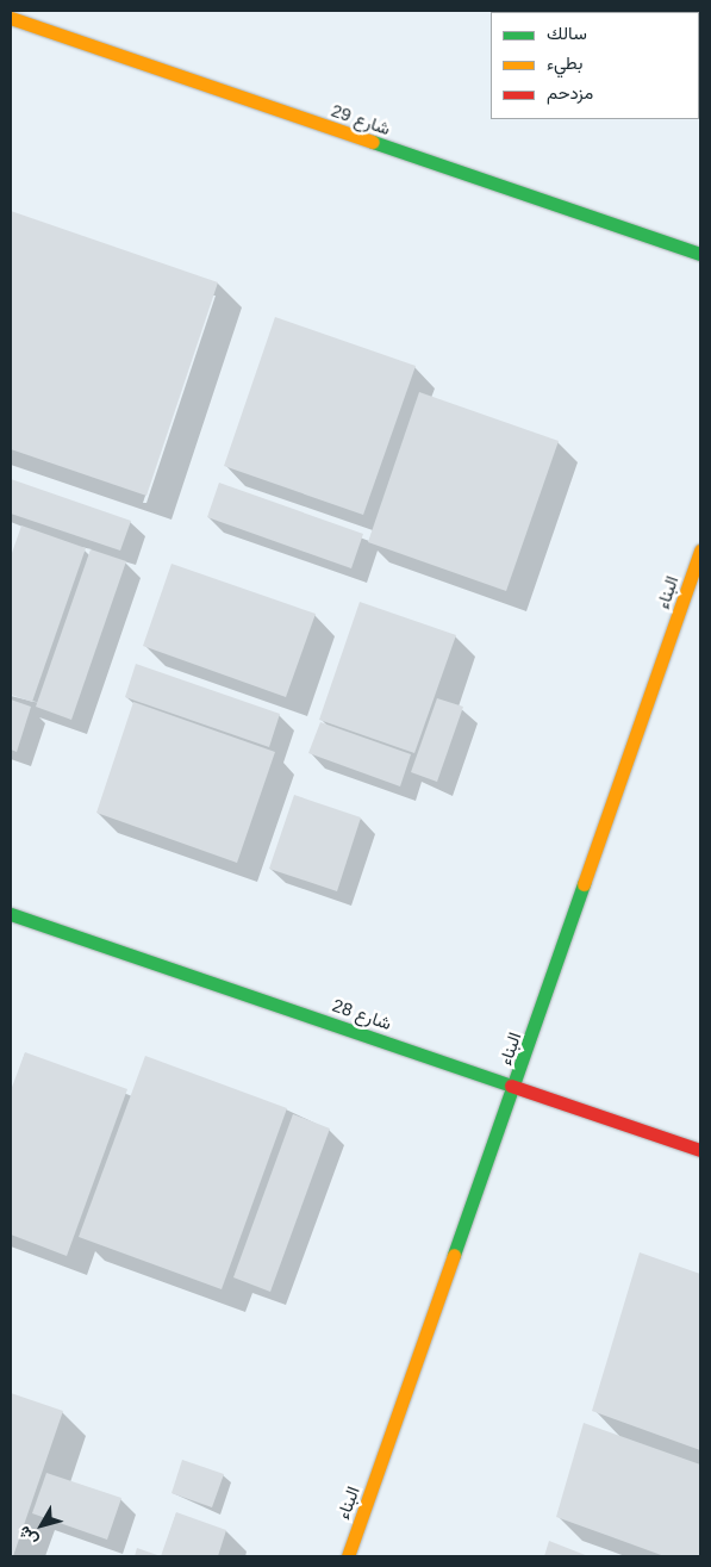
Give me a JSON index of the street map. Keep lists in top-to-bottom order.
{
  "streets": {
    "street": ["شارع 29", "البناء", "شارع 28"]
  },
  "crossings": [
    ["البناء", "شارع 28"]
  ],
  "legend": ["سالك", "بطيء", "مزدحم"],
  "north": "bottom left"
}
